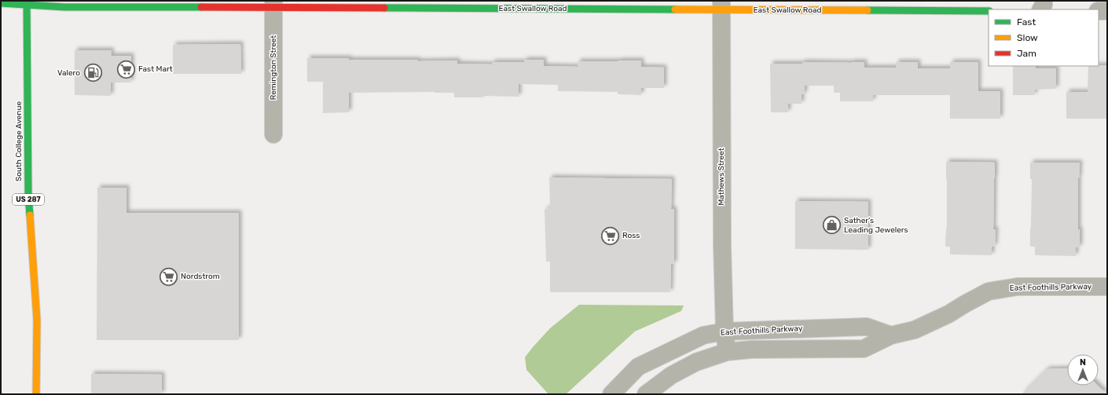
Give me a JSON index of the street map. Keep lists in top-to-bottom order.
{
  "streets": {
    "main road": ["East Swallow Road", "South College Avenue", "US 287"],
    "street": ["Remington Street", "Mathews Street", "East Foothills Parkway"]
  },
  "crossings": [
    ["East Swallow Road", "Remington Street"],
    ["East Swallow Road", "South College Avenue"],
    ["East Swallow Road", "Mathews Street"],
    ["Mathews Street", "East Foothills Parkway"]
  ],
  "places": {
    "supermarket": ["Fast Mart", "Ross", "Nordstrom"],
    "fuel station": ["Valero"],
    "shop": ["Sather's Leading Jewelers"]
  },
  "legend": ["Fast", "Slow", "Jam"],
  "north": "top"
}
